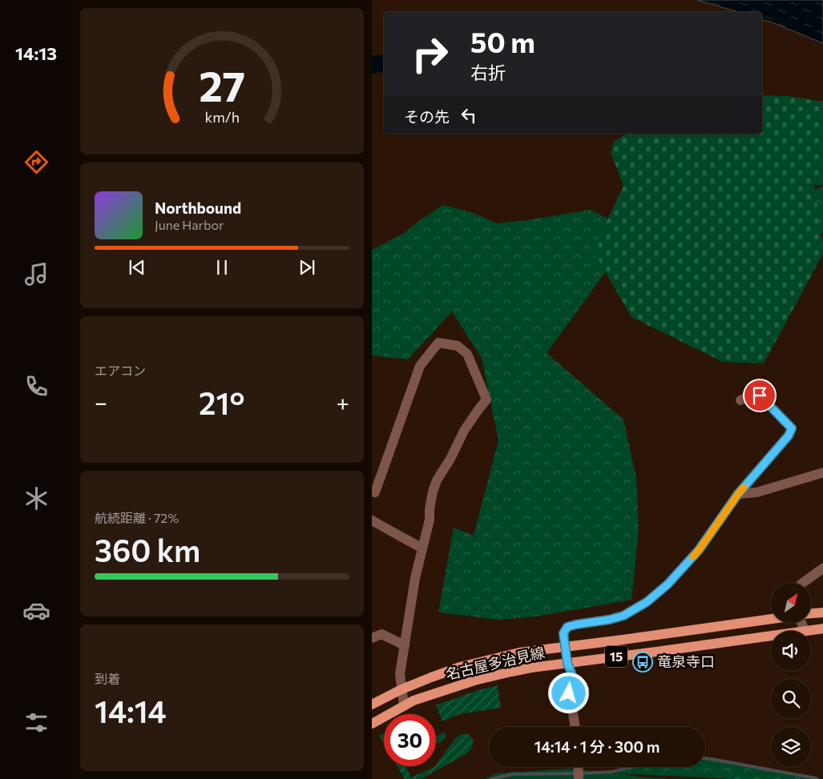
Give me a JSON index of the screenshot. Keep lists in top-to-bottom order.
{
  "streets": {
    "main road": ["15", "名古屋多治見線"]
  },
  "places": {
    "bus stop": ["竜泉寺口"]
  },
  "north": "top right",
  "page": {
    "tabs": "14:13",
    "turn": ["50 m", "右折"],
    "then": "その先",
    "song": ["Northbound", "June Harbor"],
    "tile": [
      "エアコン",
      ["航続距離 · 72%", "360 km"],
      ["到着", "14:14"]
    ],
    "heat": ["−", "21°", "+"],
    "limit": "30",
    "trip": "14:14 · 1 分 · 300 m",
    "gauge": ["27", "km/h"]
  }
}
